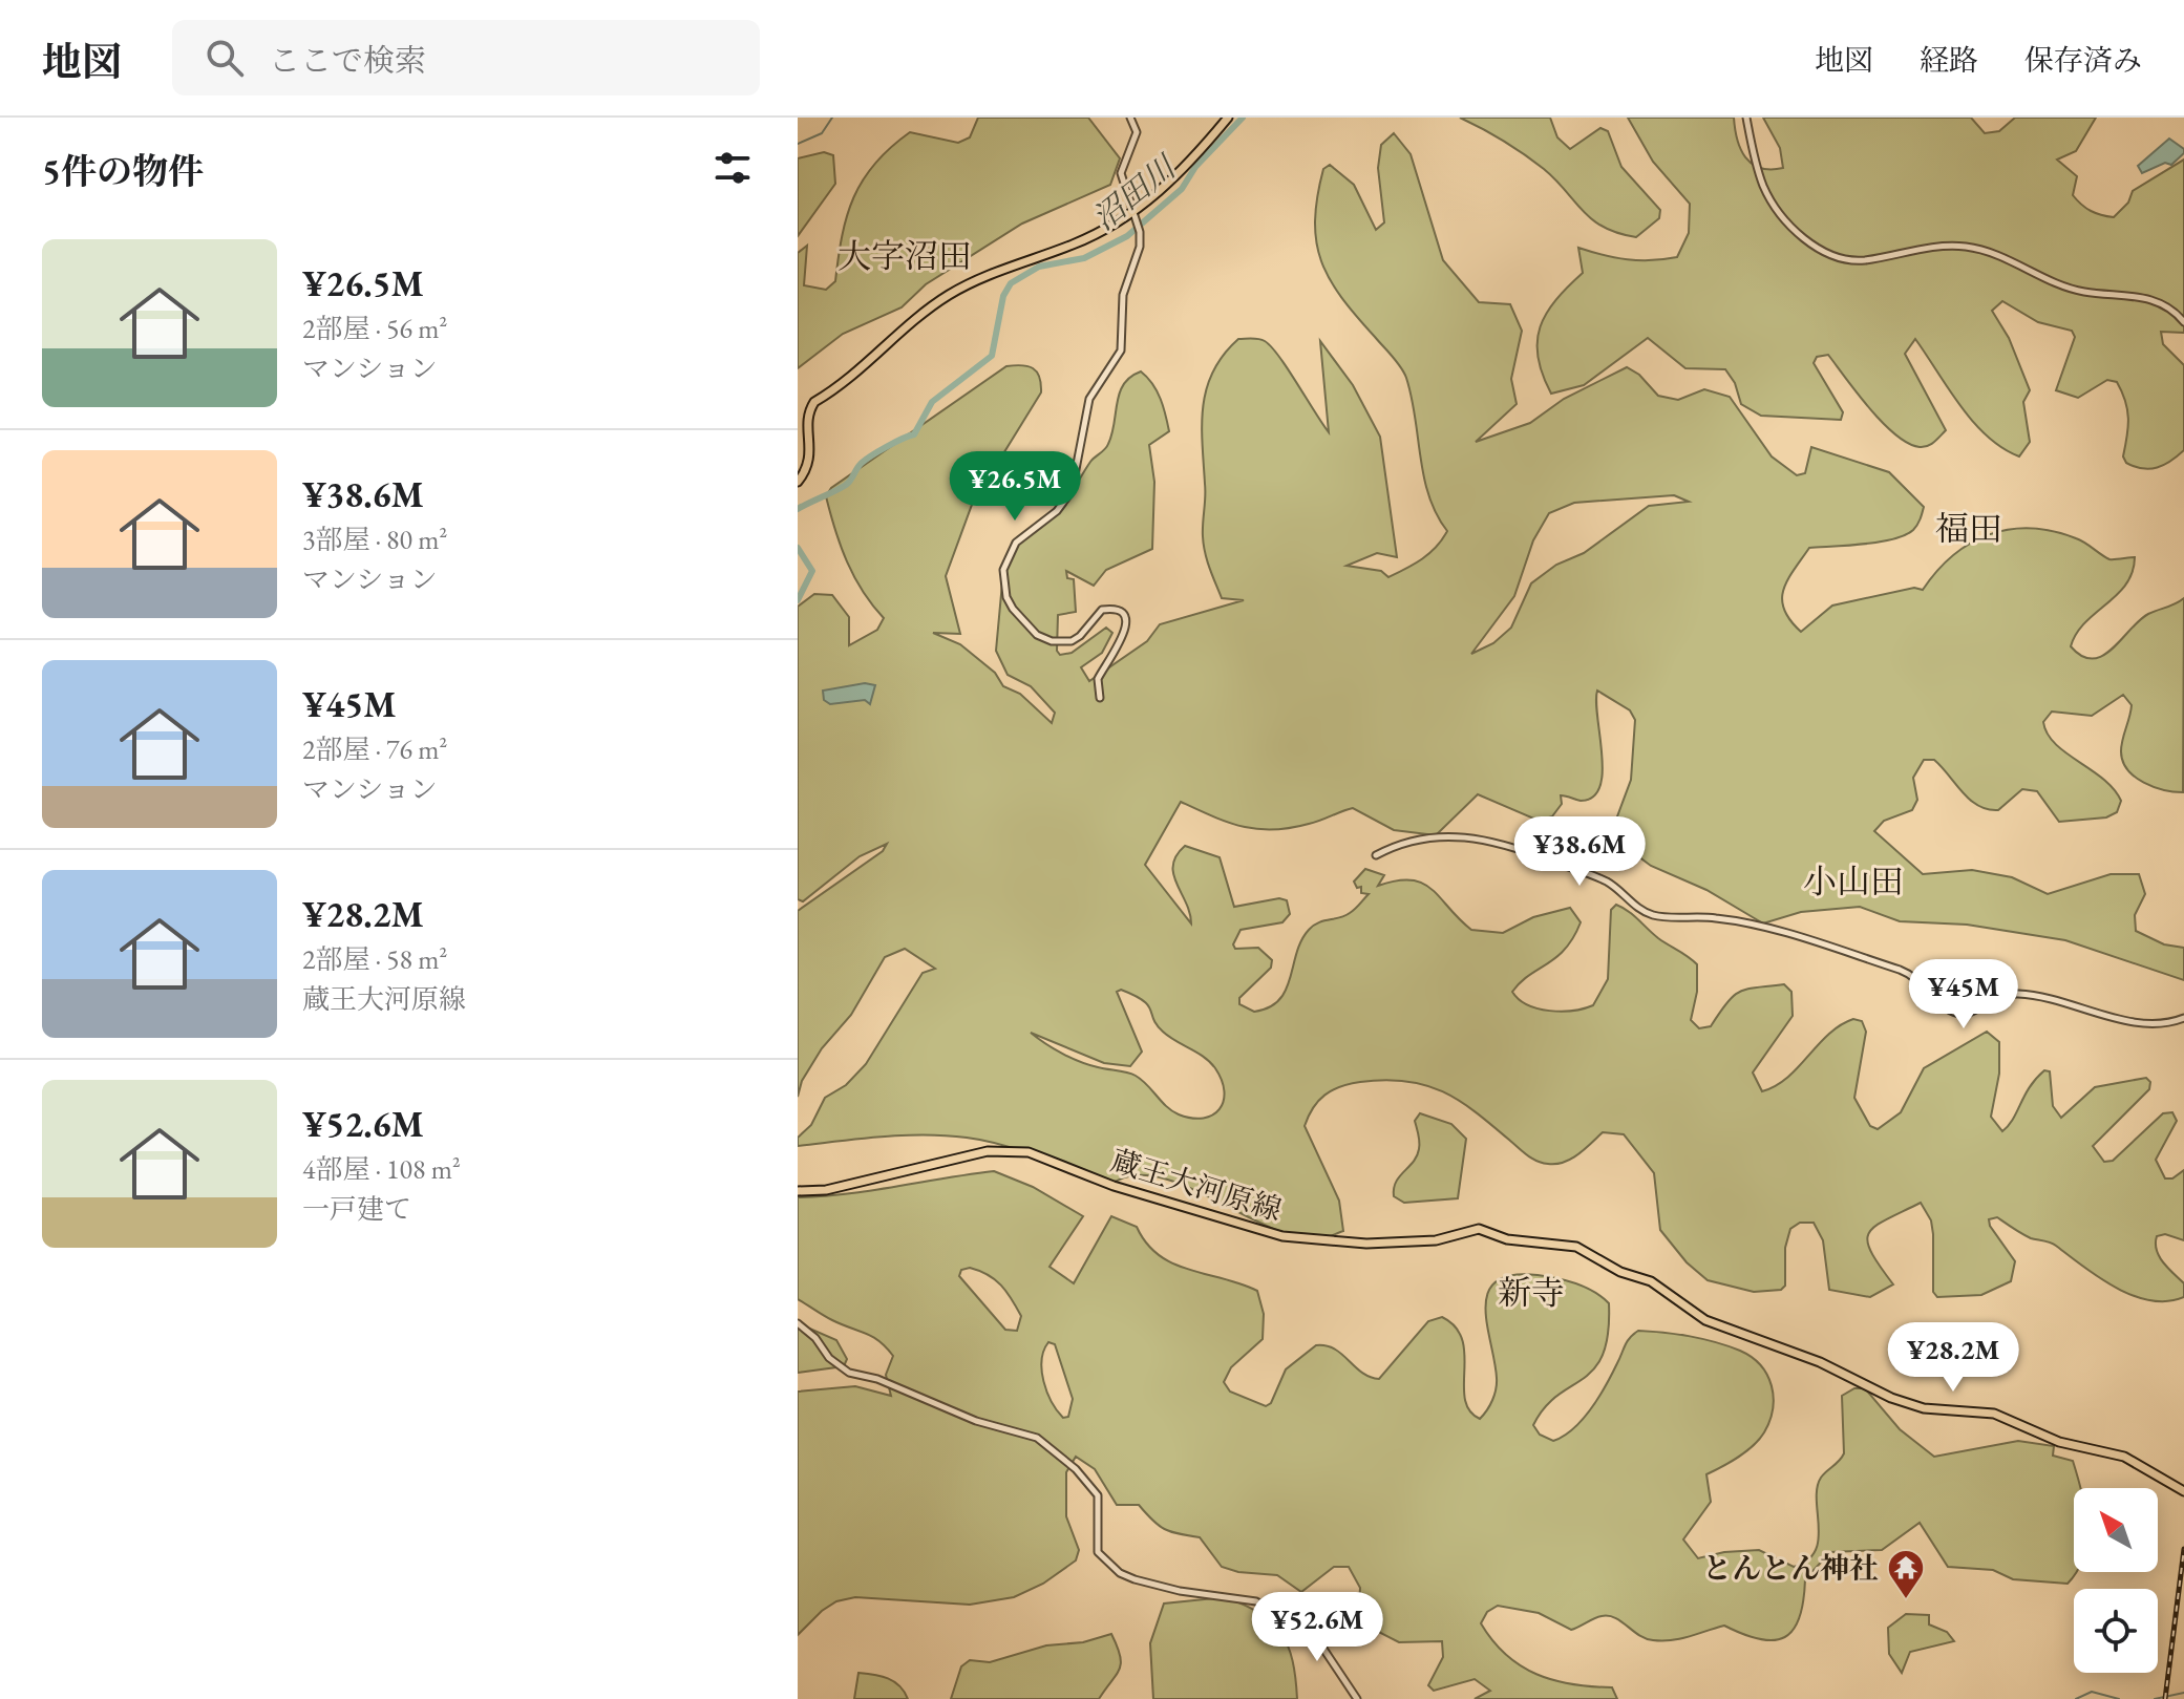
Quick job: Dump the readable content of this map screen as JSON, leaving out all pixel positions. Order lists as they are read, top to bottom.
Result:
{
  "streets": {
    "main road": ["蔵王大河原線"]
  },
  "districts": [
    "大字沼田",
    "福田",
    "小山田",
    "新寺"
  ],
  "water": ["沼田川"],
  "places": {
    "temple": ["とんとん神社"]
  },
  "north": "top left",
  "page": {
    "header": "地図",
    "search": "ここで検索",
    "nav": ["地図", "経路", "保存済み"],
    "heading": "5件の物件",
    "list": [
      {
        "name": "¥26.5M",
        "note": "2部屋 · 56 m² · マンション"
      },
      {
        "name": "¥38.6M",
        "note": "3部屋 · 80 m² · マンション"
      },
      {
        "name": "¥45M",
        "note": "2部屋 · 76 m² · マンション"
      },
      {
        "name": "¥28.2M",
        "note": "2部屋 · 58 m² · 蔵王大河原線"
      },
      {
        "name": "¥52.6M",
        "note": "4部屋 · 108 m² · 一戸建て"
      }
    ],
    "price": [
      "¥26.5M",
      "¥38.6M",
      "¥45M",
      "¥28.2M",
      "¥52.6M"
    ]
  }
}
